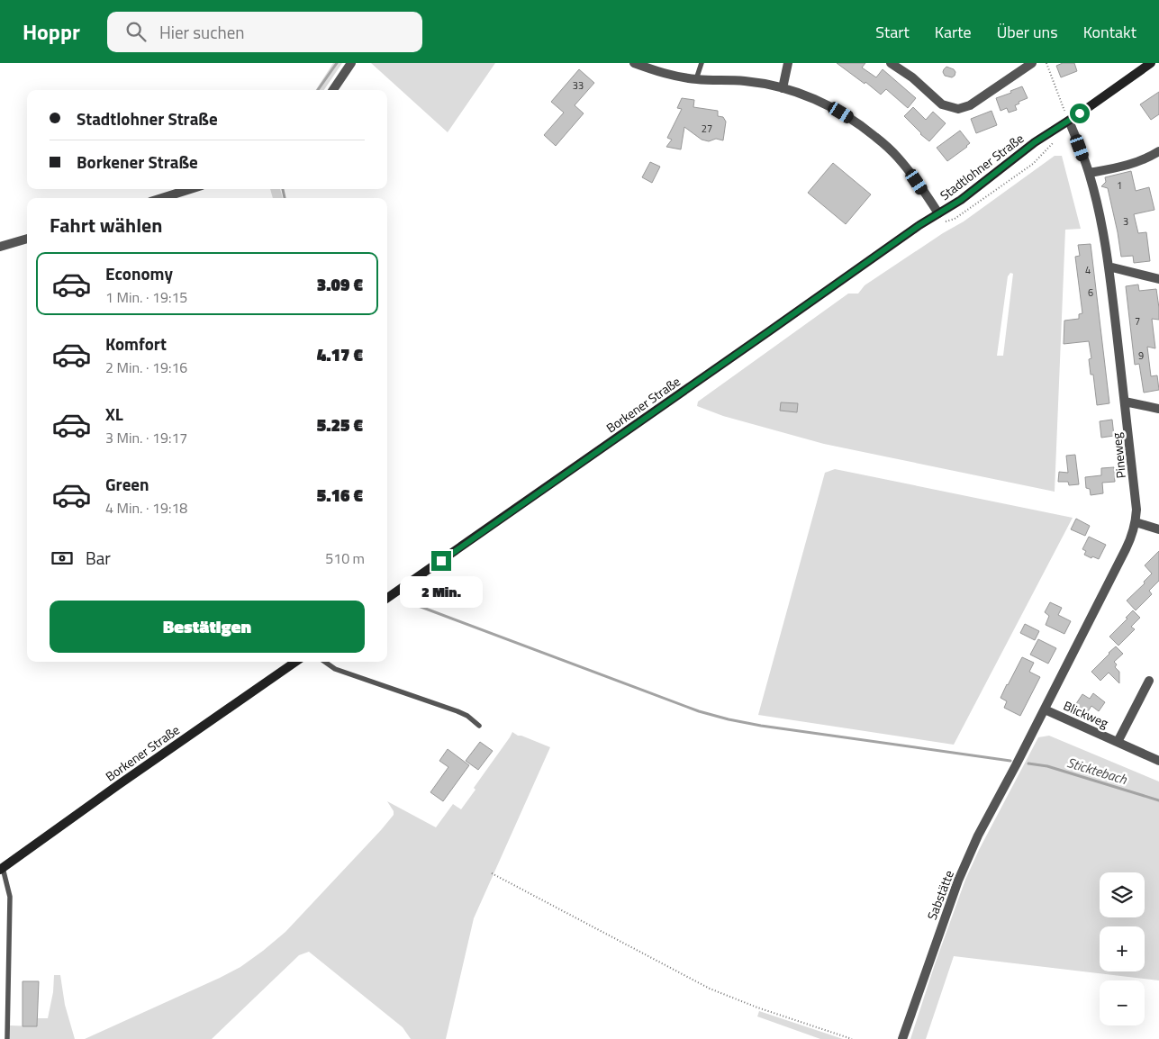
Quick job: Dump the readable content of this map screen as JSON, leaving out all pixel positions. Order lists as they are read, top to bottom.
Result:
{
  "streets": {
    "main road": ["Stadtlohner Straße", "Borkener Straße"],
    "street": ["Pineweg", "Blickweg", "Sabstätte"]
  },
  "crossings": [
    ["Stadtlohner Straße", "Borkener Straße"],
    ["Stadtlohner Straße", "Pineweg"],
    ["Pineweg", "Blickweg"],
    ["Pineweg", "Sabstätte"]
  ],
  "water": ["Sticktebach"],
  "house_numbers": [
    "33",
    "27",
    "1",
    "3",
    "4",
    "6",
    "7",
    "9"
  ],
  "page": {
    "header": "Hoppr",
    "search": "Hier suchen",
    "nav": [
      "Start",
      "Karte",
      "Über uns",
      "Kontakt"
    ],
    "banner": ["Stadtlohner Straße", "Borkener Straße"],
    "heading": "Fahrt wählen",
    "list": [
      {
        "name": "Economy",
        "note": "1 Min. · 19:15",
        "value": "3.09 €"
      },
      {
        "name": "Komfort",
        "note": "2 Min. · 19:16",
        "value": "4.17 €"
      },
      {
        "name": "XL",
        "note": "3 Min. · 19:17",
        "value": "5.25 €"
      },
      {
        "name": "Green",
        "note": "4 Min. · 19:18",
        "value": "5.16 €"
      }
    ],
    "pay": ["Bar", "510 m"],
    "bubble": "2 Min.",
    "buttons": "Bestätigen",
    "map_buttons": ["+", "−"]
  }
}
